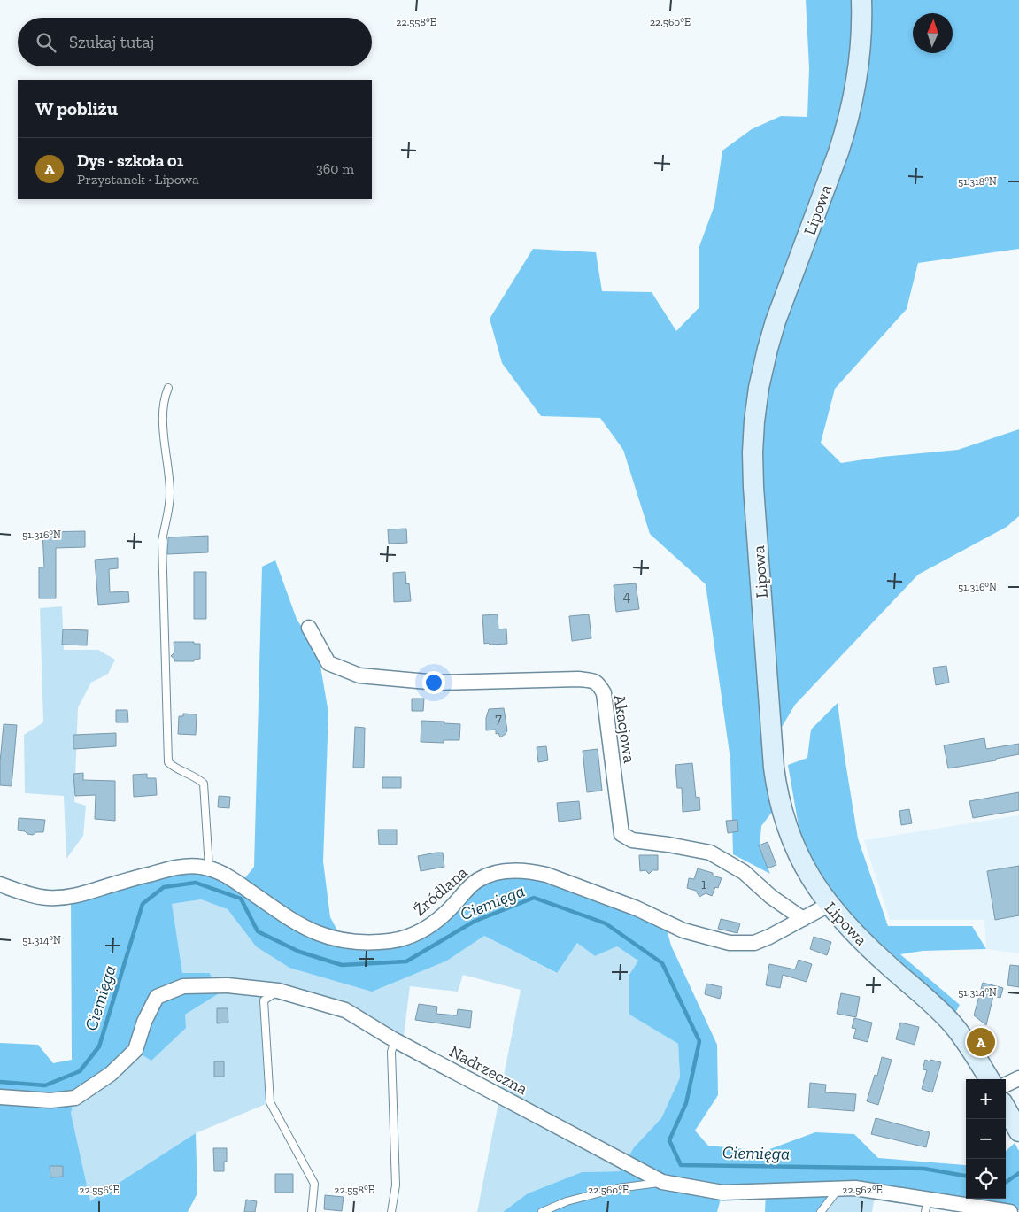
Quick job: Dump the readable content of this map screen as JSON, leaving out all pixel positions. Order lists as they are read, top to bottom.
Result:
{
  "streets": {
    "street": [
      "Lipowa",
      "Akacjowa",
      "Źródlana",
      "Nadrzeczna"
    ]
  },
  "crossings": [
    ["Lipowa", "Źródlana"],
    ["Akacjowa", "Źródlana"]
  ],
  "water": ["Ciemięga"],
  "house_numbers": ["4", "7", "1"],
  "north": "top",
  "page": {
    "search": "Szukaj tutaj",
    "heading": "W pobliżu",
    "list": [
      {
        "mark": "A",
        "name": "Dys - szkoła 01",
        "note": "Przystanek · Lipowa",
        "value": "360 m"
      }
    ],
    "pins": "A",
    "map_buttons": ["+", "−"]
  },
  "coordinates": [
    "22.558°E",
    "22.560°E",
    "51.318°N",
    "51.316°N",
    "51.314°N",
    "22.556°E",
    "22.562°E"
  ]
}
